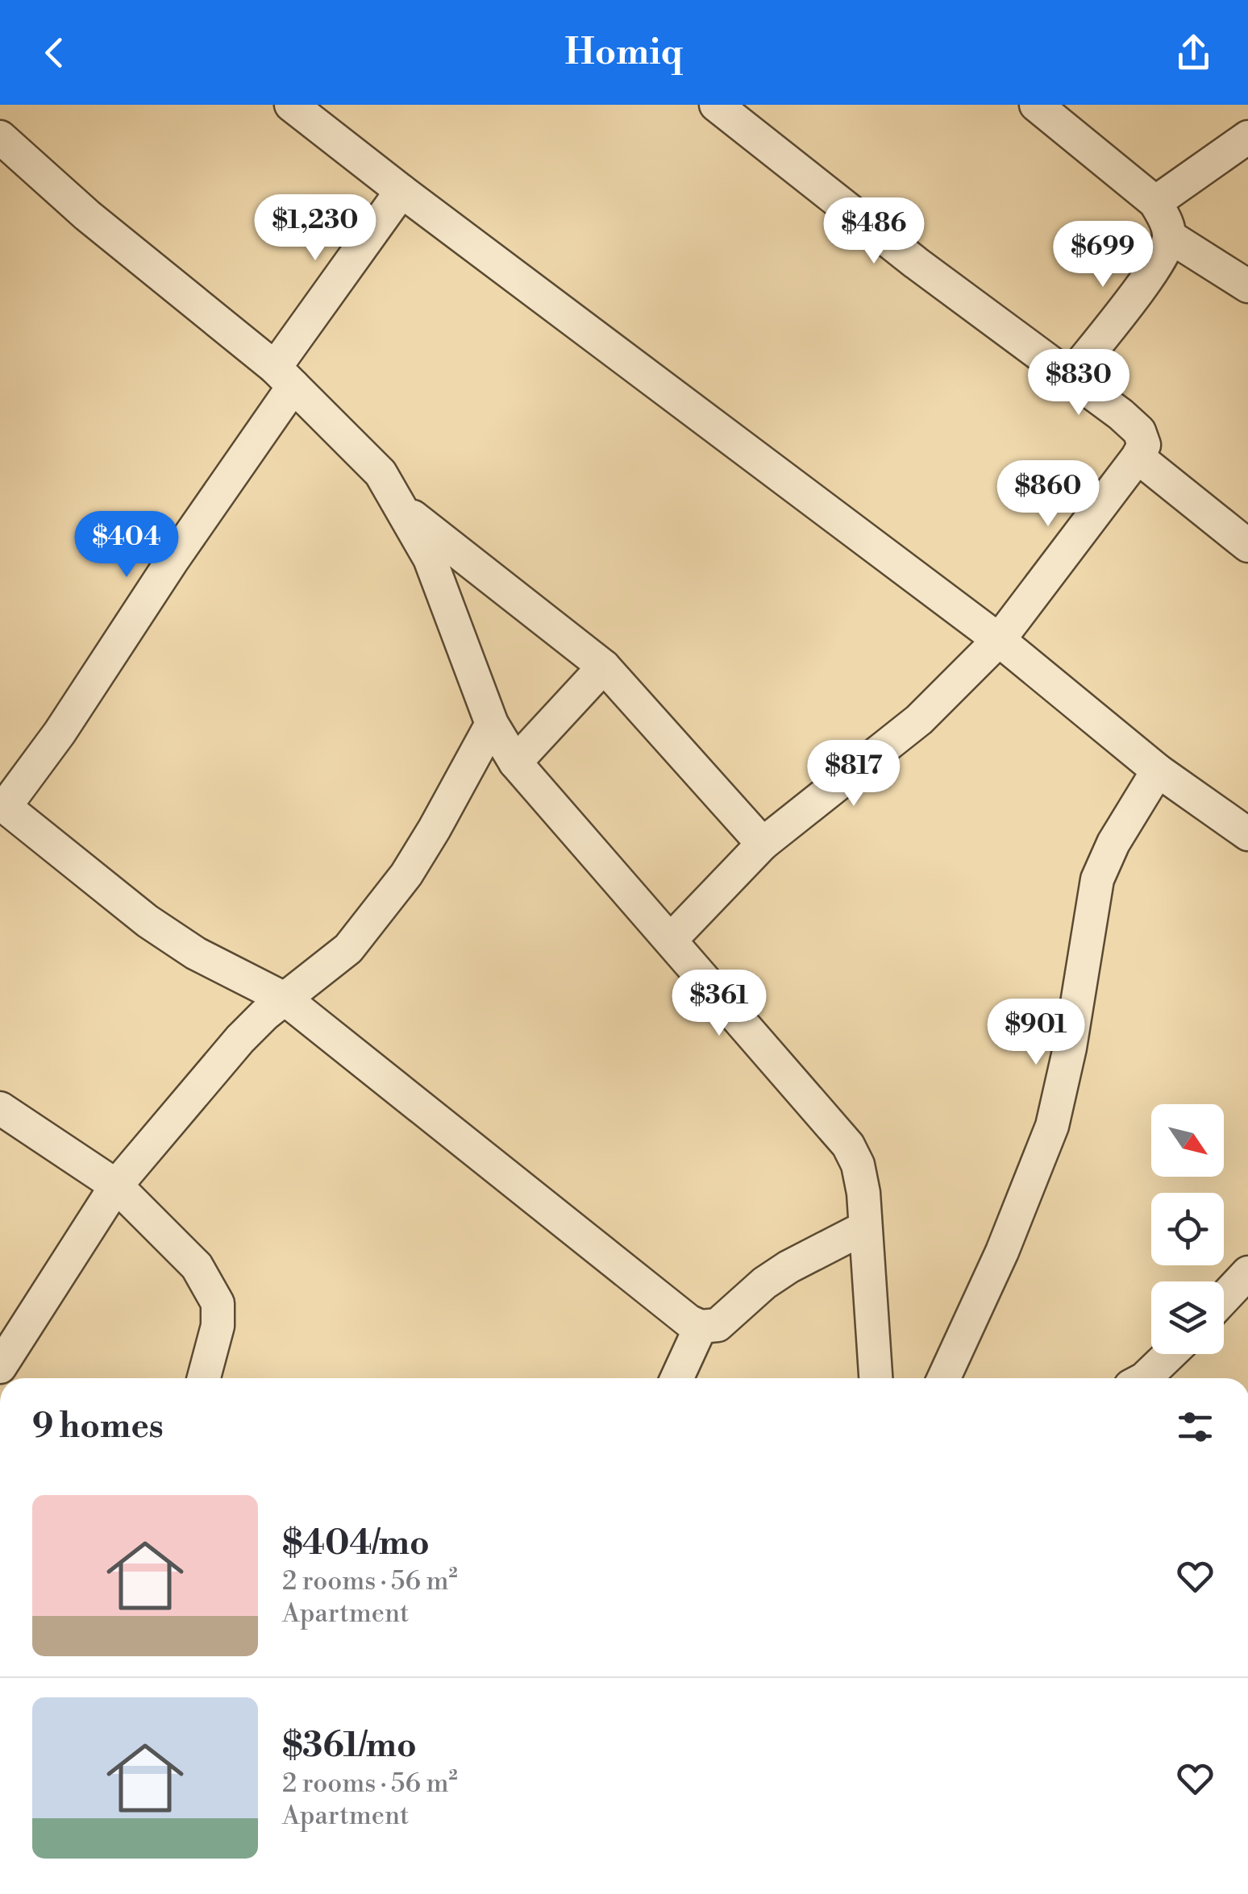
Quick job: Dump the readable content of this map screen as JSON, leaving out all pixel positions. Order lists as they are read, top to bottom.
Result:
{
  "north": "bottom right",
  "page": {
    "header": "Homiq",
    "price": [
      "$1,230",
      "$486",
      "$699",
      "$830",
      "$860",
      "$404",
      "$817",
      "$361",
      "$901"
    ],
    "heading": "9 homes",
    "list": [
      {
        "name": "$404/mo",
        "note": "2 rooms · 56 m² · Apartment"
      },
      {
        "name": "$361/mo",
        "note": "2 rooms · 56 m² · Apartment"
      }
    ]
  }
}
